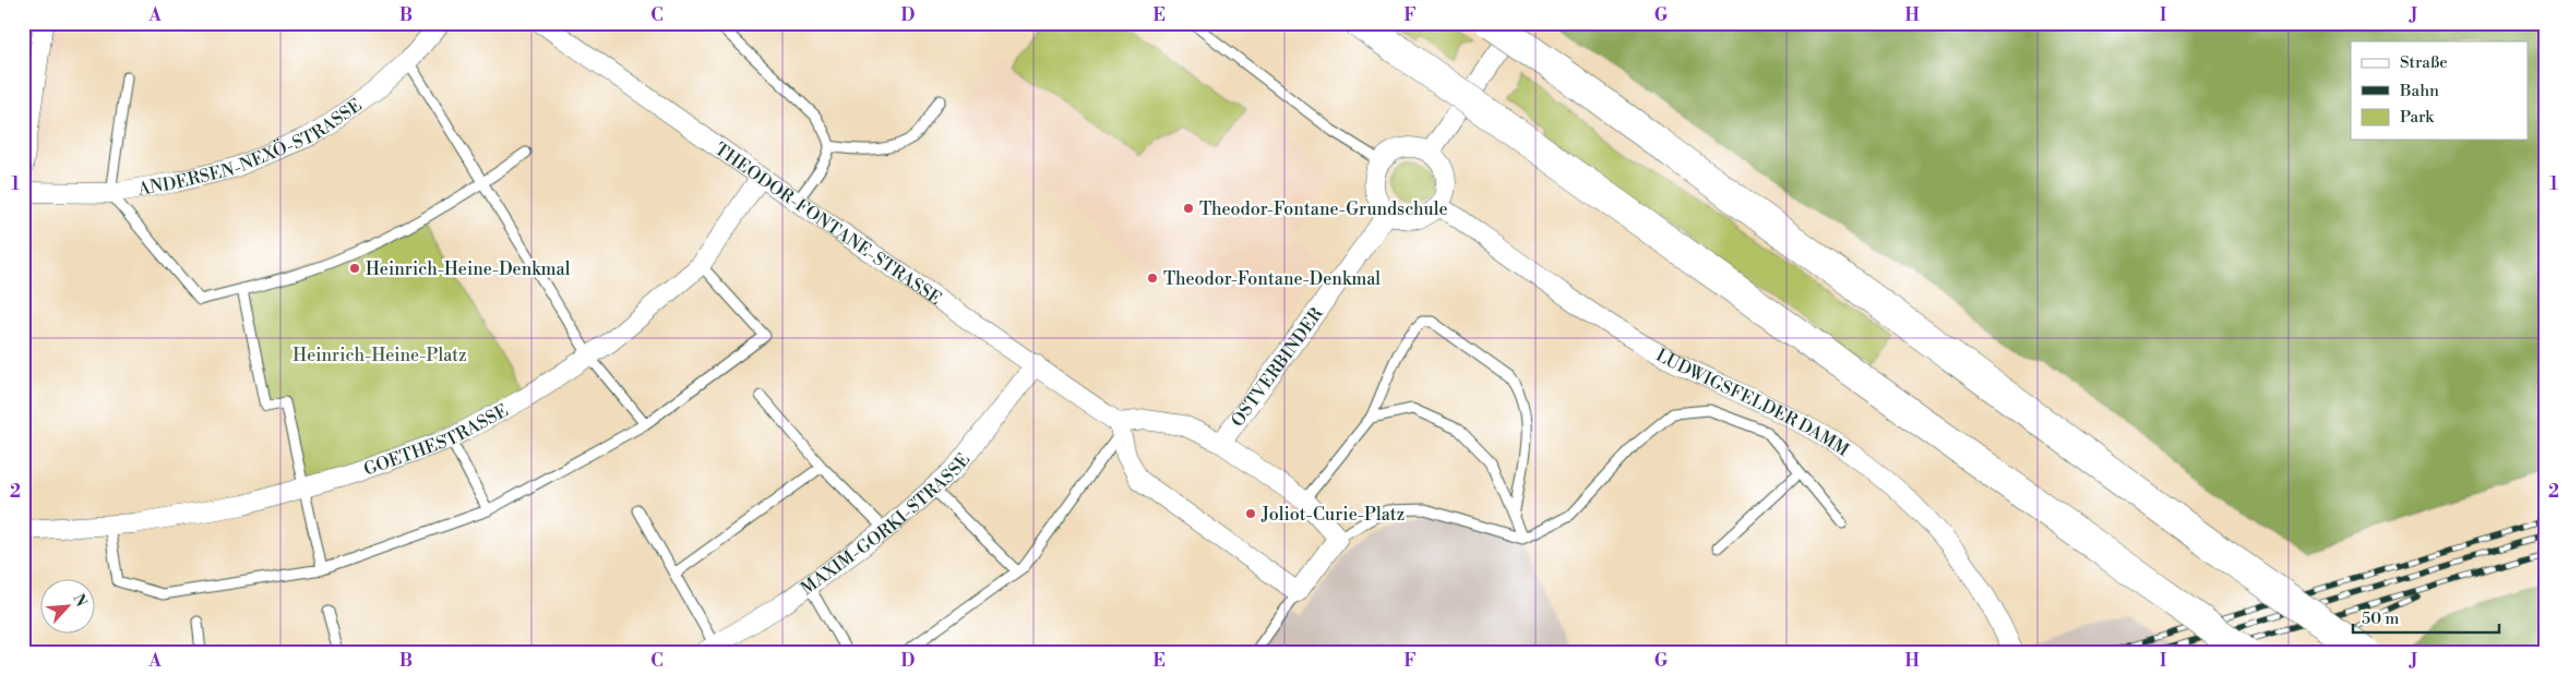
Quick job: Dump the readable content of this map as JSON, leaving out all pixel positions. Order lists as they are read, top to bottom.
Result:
{
  "streets": {
    "street": [
      "ANDERSEN-NEXÖ-STRASSE",
      "THEODOR-FONTANE-STRASSE",
      "OSTVERBINDER",
      "LUDWIGSFELDER DAMM",
      "GOETHESTRASSE",
      "MAXIM-GORKI-STRASSE"
    ]
  },
  "crossings": [
    ["THEODOR-FONTANE-STRASSE", "GOETHESTRASSE"],
    ["THEODOR-FONTANE-STRASSE", "MAXIM-GORKI-STRASSE"],
    ["OSTVERBINDER", "LUDWIGSFELDER DAMM"]
  ],
  "parks": ["Heinrich-Heine-Platz"],
  "places": [
    "Theodor-Fontane-Grundschule",
    "Heinrich-Heine-Denkmal",
    "Theodor-Fontane-Denkmal",
    "Joliot-Curie-Platz"
  ],
  "legend": ["Straße", "Bahn", "Park"],
  "scale_bar": "50 m",
  "north": "top right",
  "grid": {
    "columns": [
      "A",
      "B",
      "C",
      "D",
      "E",
      "F",
      "G",
      "H",
      "I",
      "J"
    ],
    "rows": ["1", "2"]
  }
}
